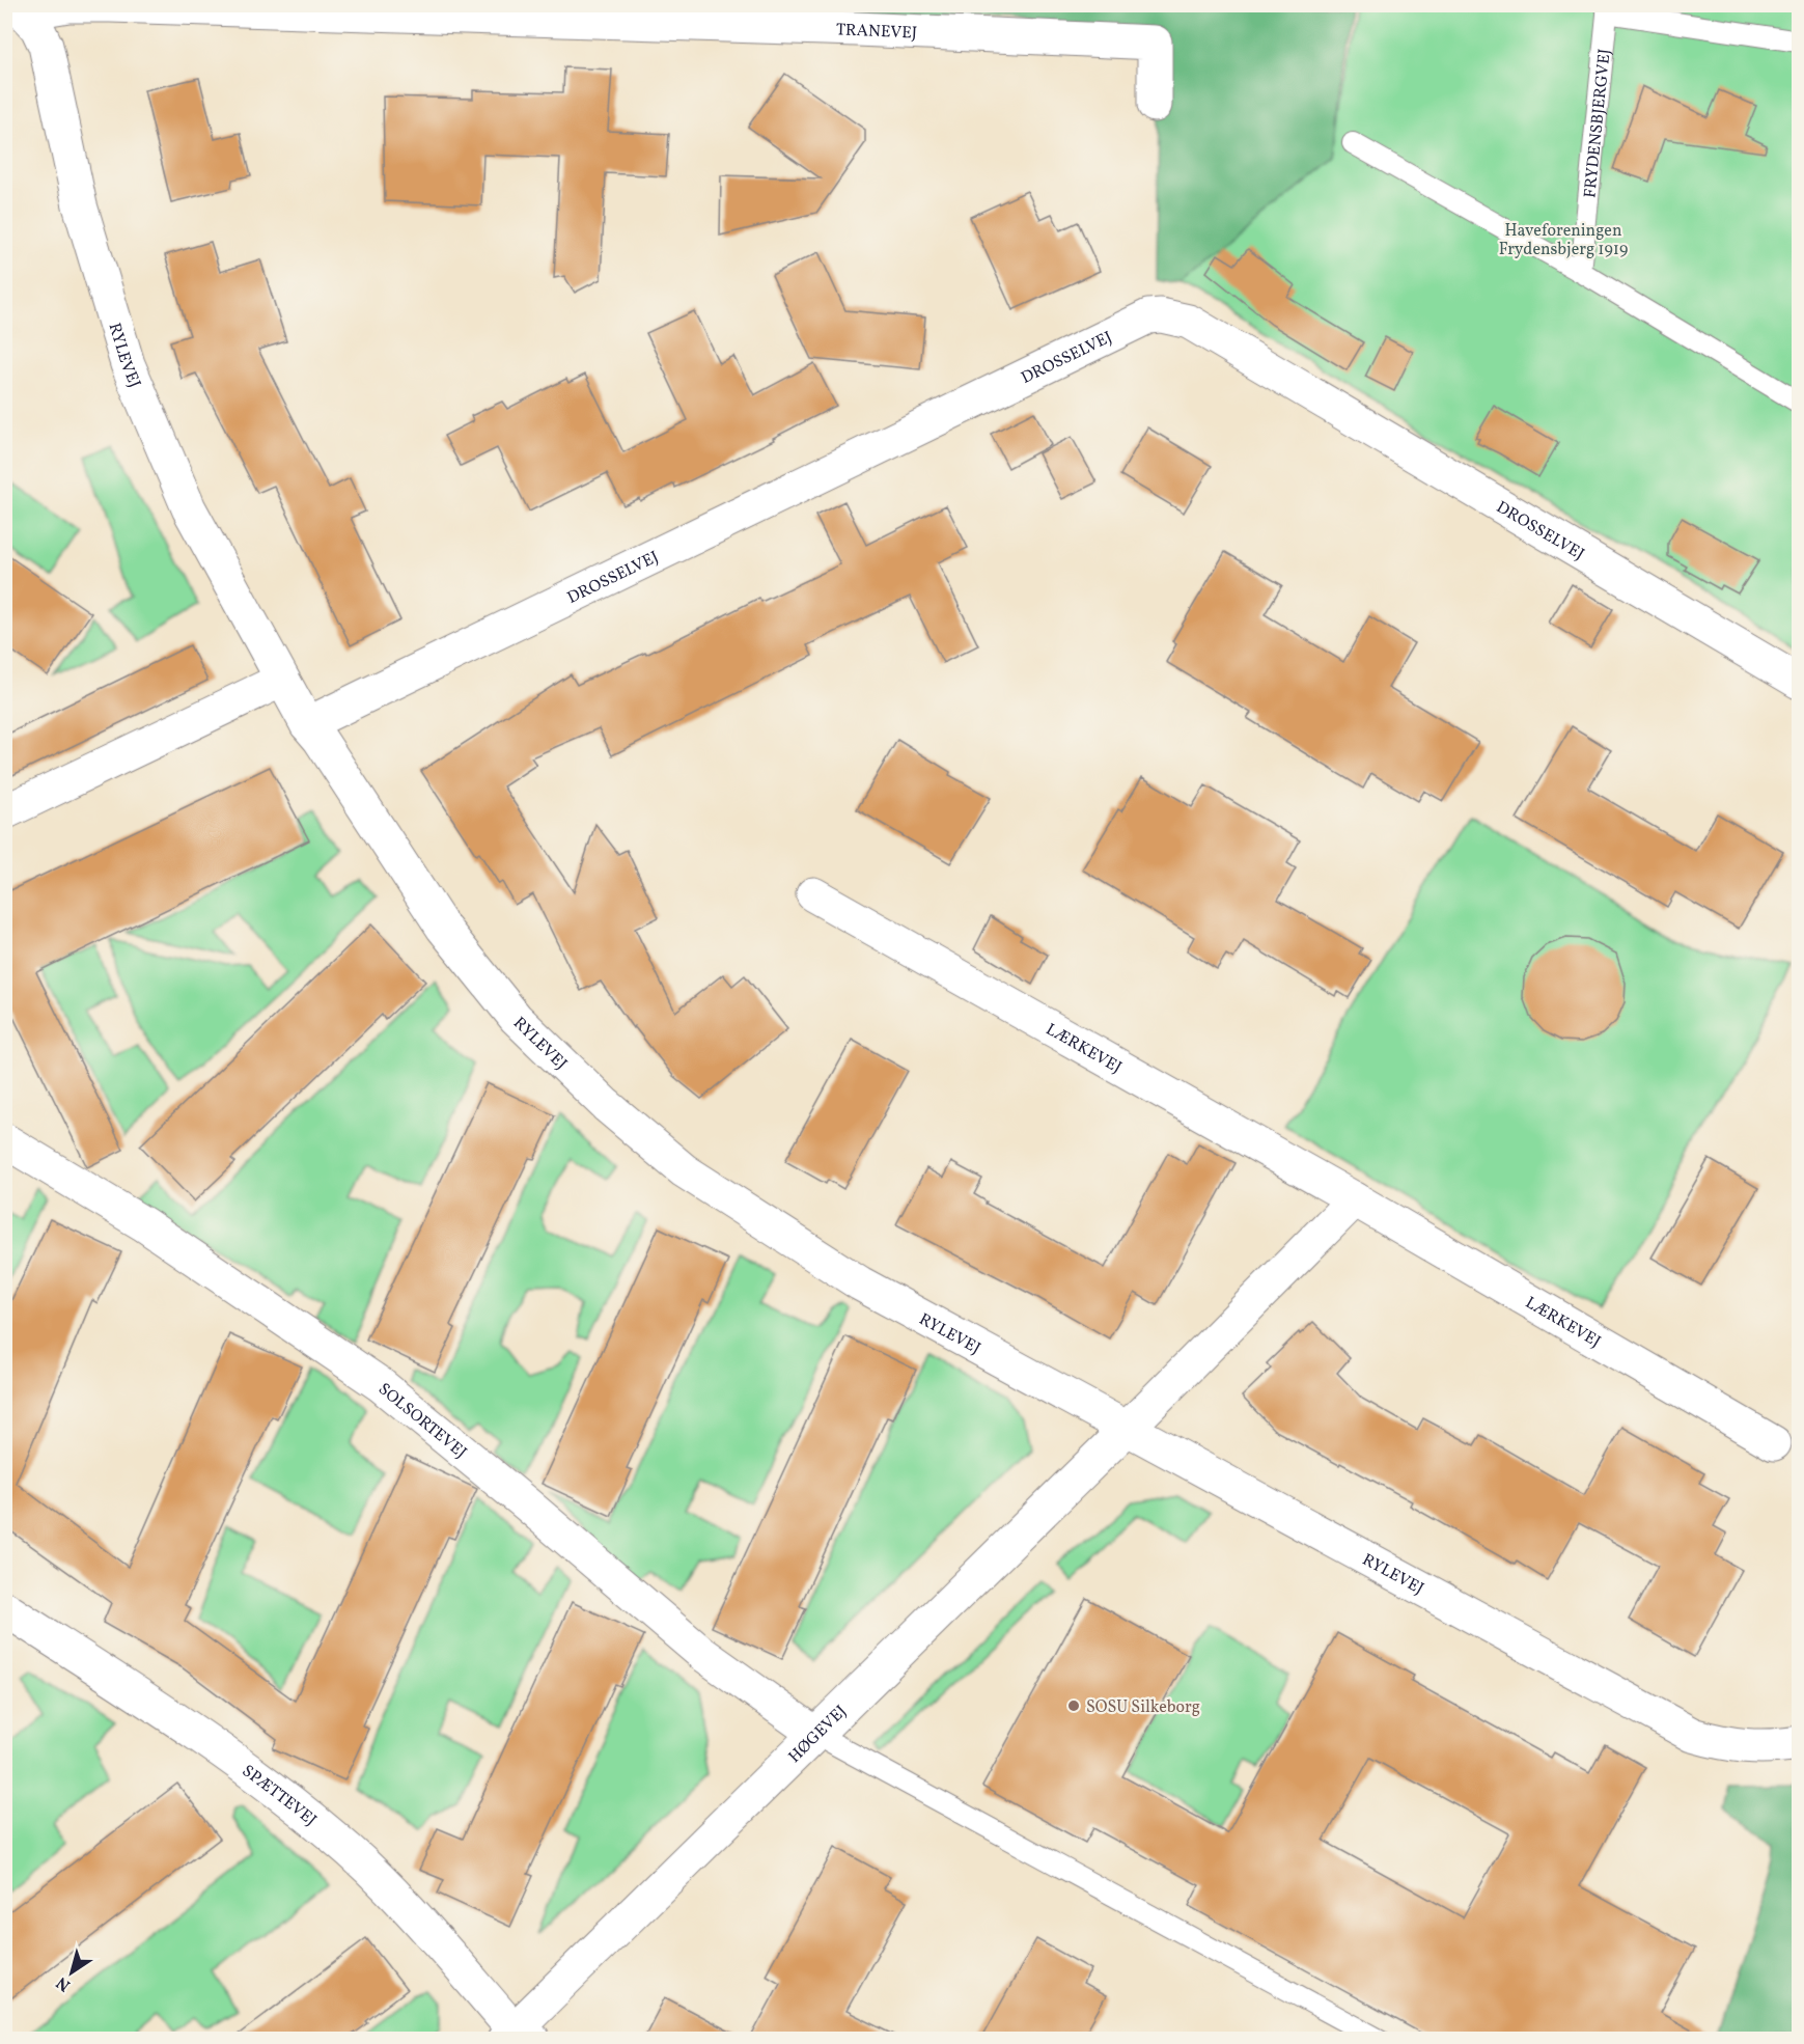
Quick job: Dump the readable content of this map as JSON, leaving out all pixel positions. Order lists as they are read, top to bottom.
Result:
{
  "streets": {
    "street": [
      "TRANEVEJ",
      "RYLEVEJ",
      "DROSSELVEJ",
      "LÆRKEVEJ",
      "SOLSORTEVEJ",
      "HØGEVEJ",
      "SPÆTTEVEJ"
    ],
    "lane": ["FRYDENSBJERGVEJ"]
  },
  "crossings": [
    ["TRANEVEJ", "RYLEVEJ"],
    ["RYLEVEJ", "DROSSELVEJ"],
    ["RYLEVEJ", "HØGEVEJ"],
    ["SOLSORTEVEJ", "HØGEVEJ"],
    ["HØGEVEJ", "SPÆTTEVEJ"]
  ],
  "parks": ["Haveforeningen Frydensbjerg 1919"],
  "places": ["SOSU Silkeborg"],
  "north": "bottom left"
}
